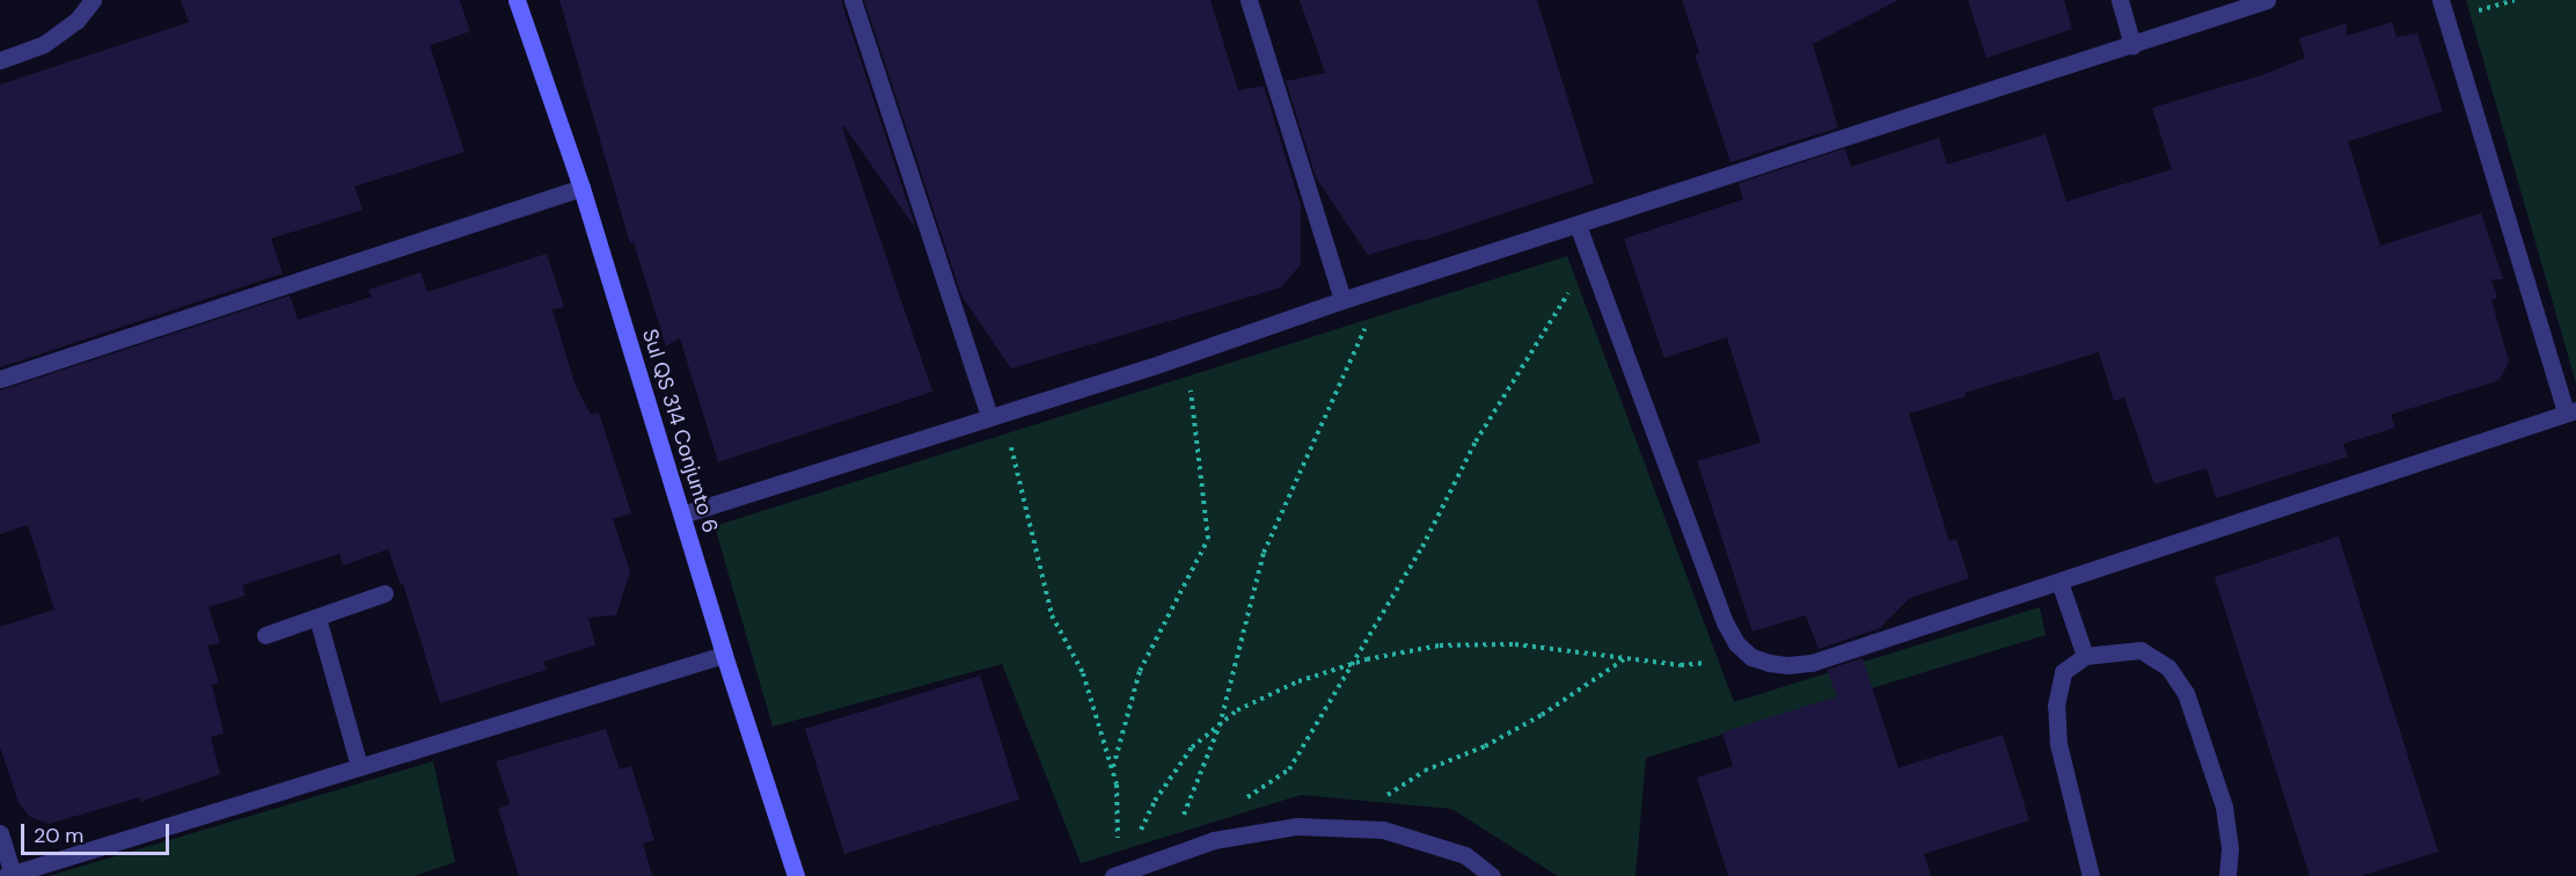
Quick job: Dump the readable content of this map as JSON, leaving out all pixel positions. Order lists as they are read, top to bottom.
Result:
{
  "streets": {
    "street": ["Sul QS 314 Conjunto 6"]
  },
  "scale_bar": "20 m"
}
